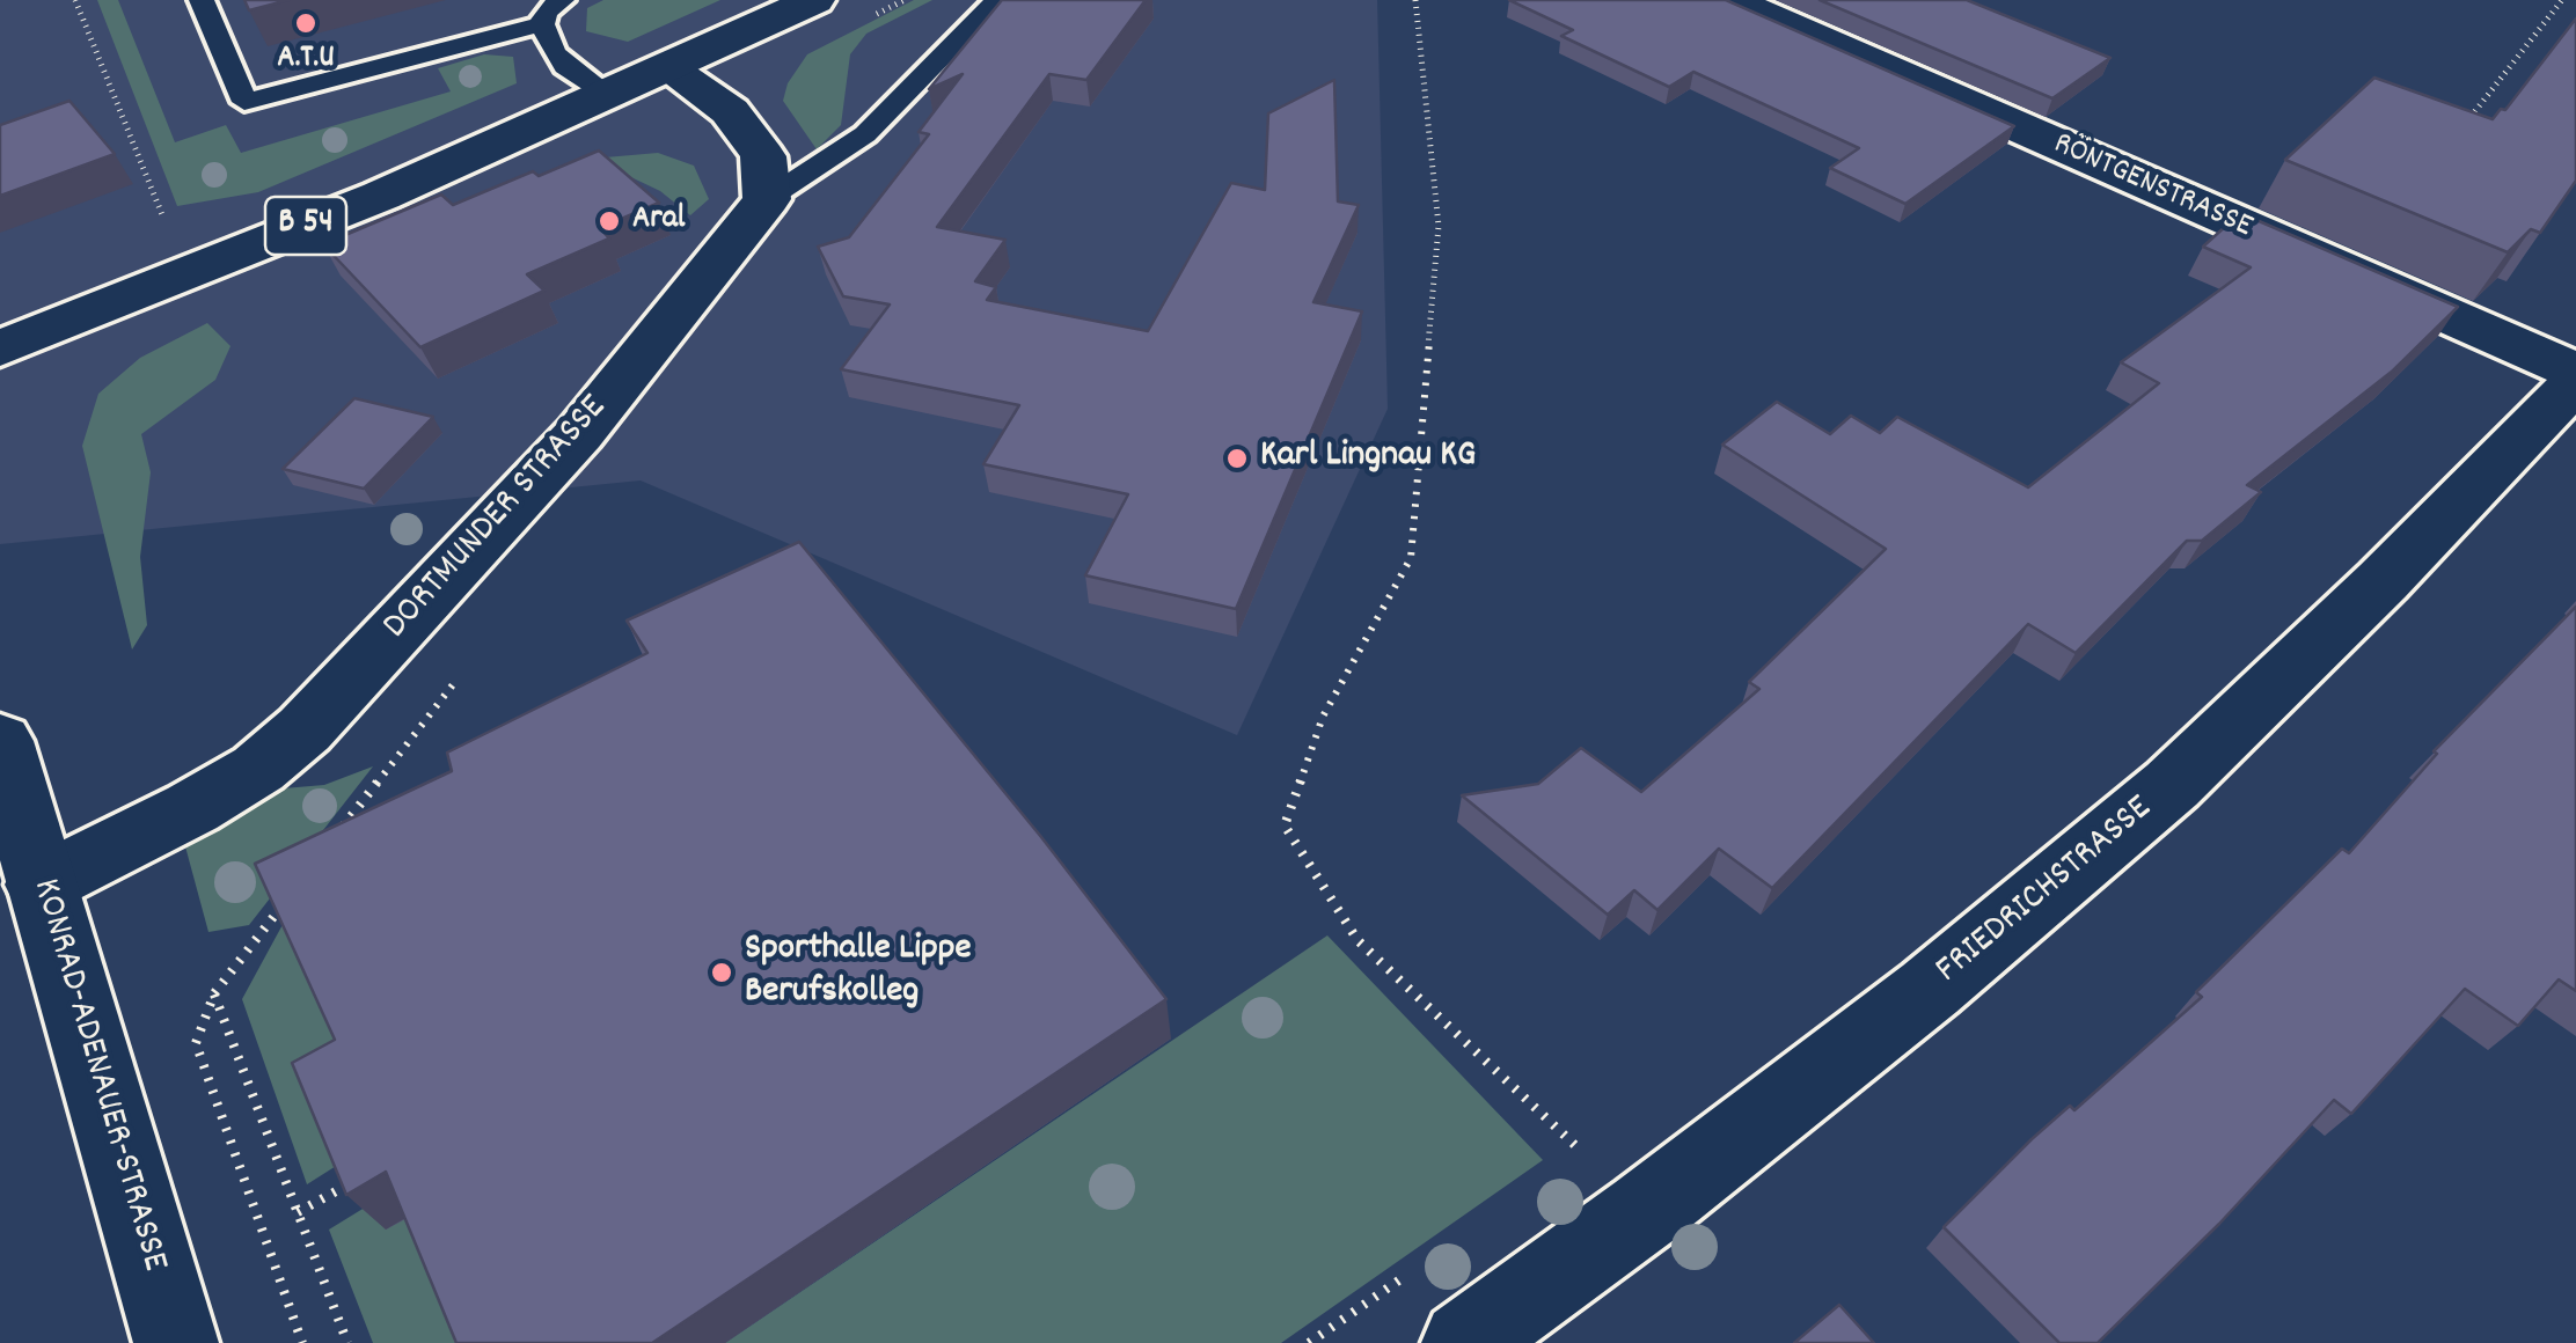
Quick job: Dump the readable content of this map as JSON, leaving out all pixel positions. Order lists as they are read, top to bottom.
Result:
{
  "streets": {
    "street": [
      "RÖNTGENSTRASSE",
      "B 54",
      "DORTMUNDER STRASSE",
      "FRIEDRICHSTRASSE",
      "KONRAD-ADENAUER-STRASSE"
    ]
  },
  "crossings": [
    ["RÖNTGENSTRASSE", "FRIEDRICHSTRASSE"],
    ["DORTMUNDER STRASSE", "KONRAD-ADENAUER-STRASSE"]
  ],
  "places": [
    "A.T.U",
    "Aral",
    "Karl Lingnau KG",
    "Sporthalle Lippe Berufskolleg"
  ]
}
